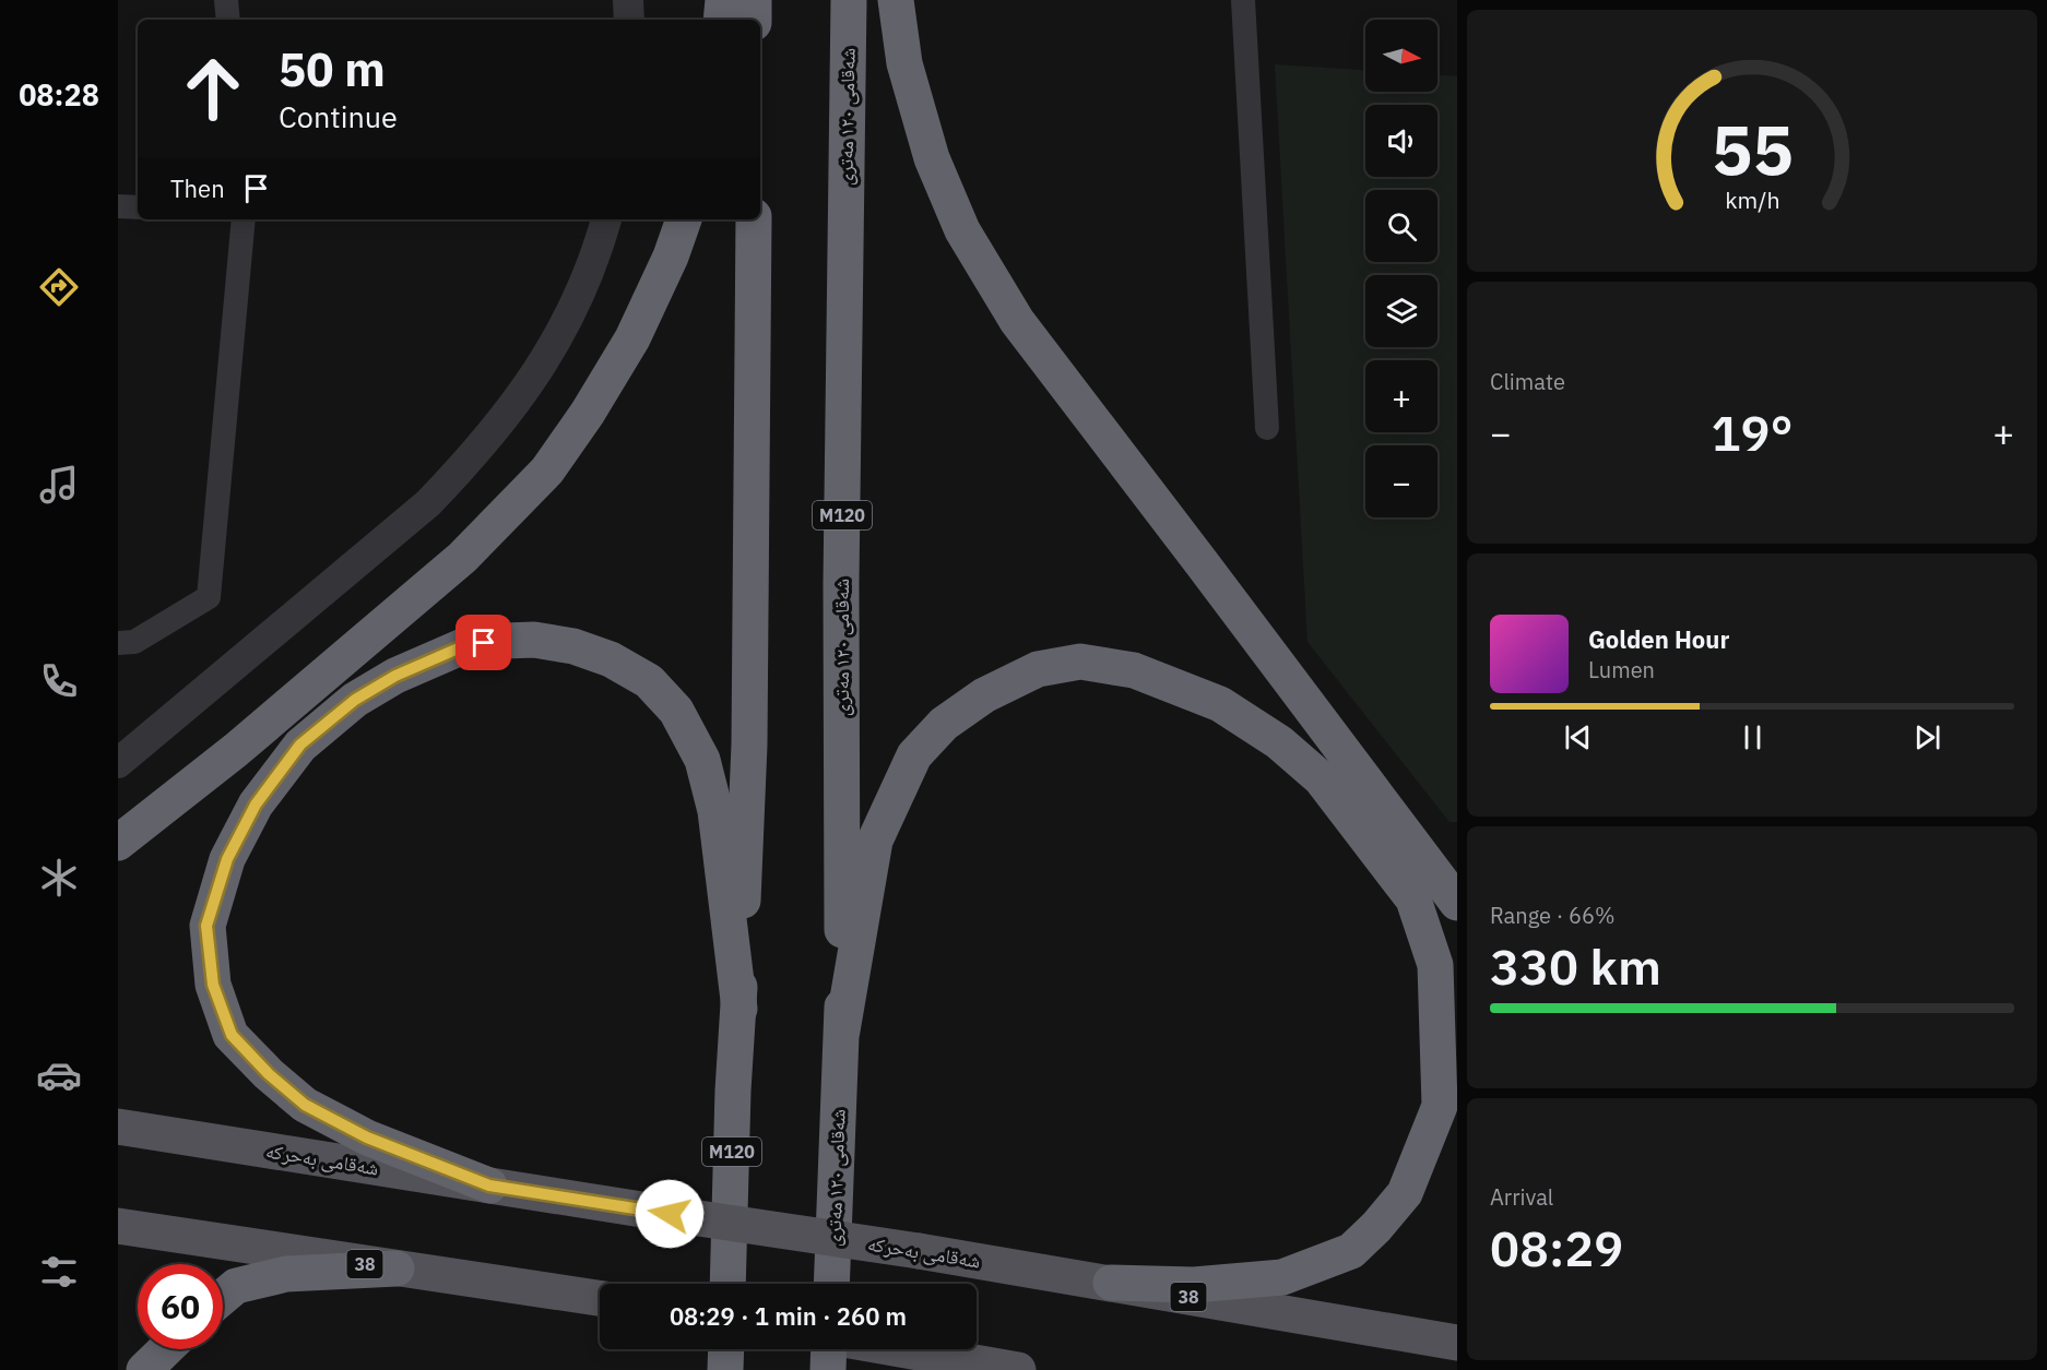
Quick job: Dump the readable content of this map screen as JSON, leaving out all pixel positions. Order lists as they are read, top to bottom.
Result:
{
  "streets": {
    "highway": ["شەقامی ١٢٠ مەتری", "M120"],
    "main road": ["شەقامی بەحرکە", "38"]
  },
  "north": "right",
  "page": {
    "tabs": "08:28",
    "map_buttons": ["+", "−"],
    "turn": ["50 m", "Continue"],
    "then": "Then",
    "tile": [
      "Climate",
      ["Range · 66%", "330 km"],
      ["Arrival", "08:29"]
    ],
    "heat": ["−", "19°", "+"],
    "song": ["Golden Hour", "Lumen"],
    "limit": "60",
    "trip": "08:29 · 1 min · 260 m",
    "gauge": ["55", "km/h"]
  }
}
